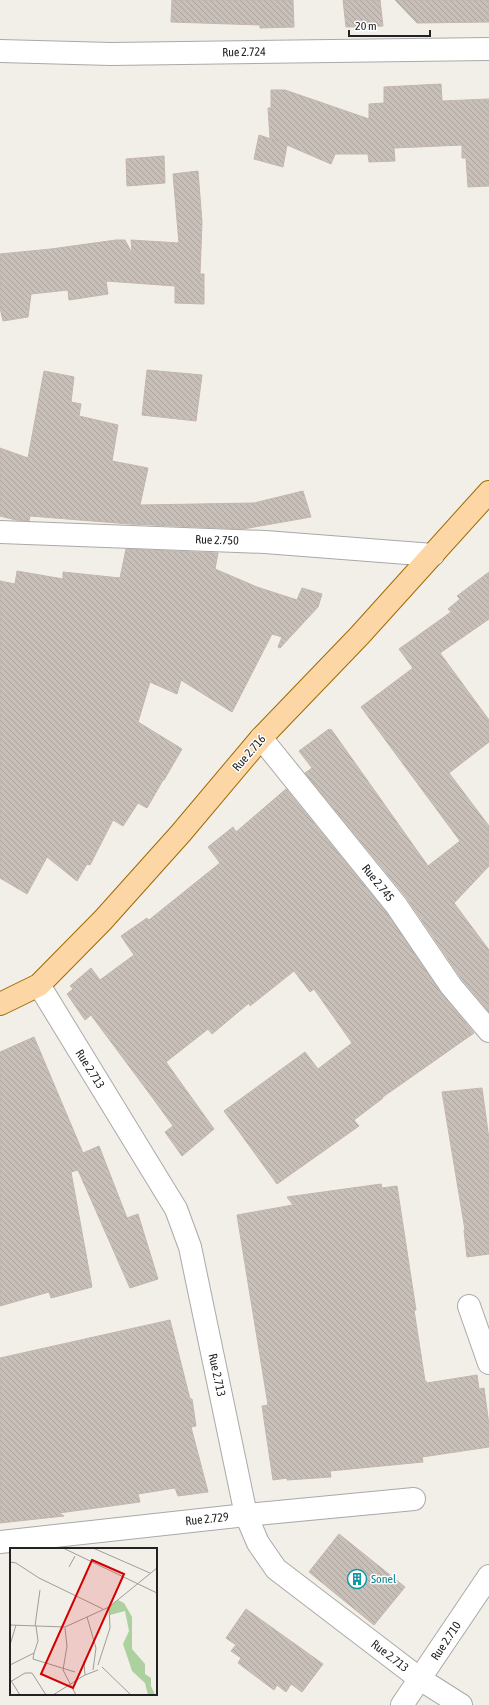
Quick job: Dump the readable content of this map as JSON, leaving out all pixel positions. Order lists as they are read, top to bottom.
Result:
{
  "streets": {
    "main road": ["Rue 2.716"],
    "street": [
      "Rue 2.724",
      "Rue 2.750",
      "Rue 2.745",
      "Rue 2.713",
      "Rue 2.729",
      "Rue 2.710"
    ]
  },
  "crossings": [
    ["Rue 2.750", "Rue 2.716"],
    ["Rue 2.716", "Rue 2.745"],
    ["Rue 2.716", "Rue 2.713"],
    ["Rue 2.713", "Rue 2.729"],
    ["Rue 2.713", "Rue 2.710"]
  ],
  "places": {
    "building": ["Sonel"]
  },
  "scale_bar": "20 m"
}
